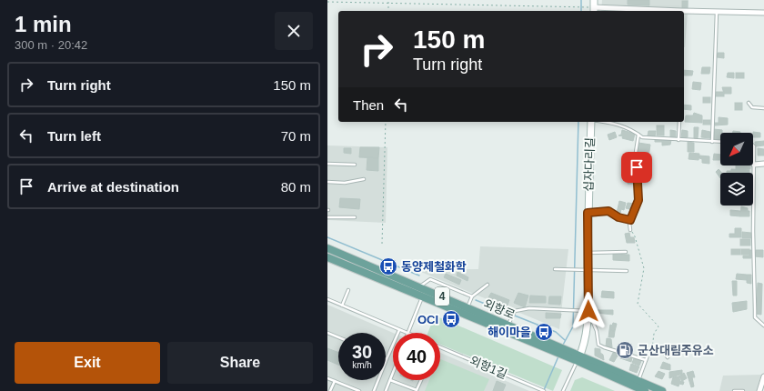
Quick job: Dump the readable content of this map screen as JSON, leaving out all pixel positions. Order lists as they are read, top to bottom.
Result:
{
  "streets": {
    "main road": ["4", "외항로"],
    "street": ["십자다리길"],
    "lane": ["외항1길"]
  },
  "crossings": [
    ["십자다리길", "외항로"]
  ],
  "places": {
    "bus stop": ["동양제철화학", "OCI", "해이마을"],
    "fuel station": ["군산대림주유소"]
  },
  "north": "bottom left",
  "page": {
    "heading": ["1 min", "300 m · 20:42"],
    "turn": ["150 m", "Turn right"],
    "list": [
      {
        "name": "Turn right",
        "value": "150 m"
      },
      {
        "name": "Turn left",
        "value": "70 m"
      },
      {
        "name": "Arrive at destination",
        "value": "80 m"
      }
    ],
    "then": "Then",
    "speed": "30 km/h",
    "limit": "40",
    "buttons": ["Exit", "Share"]
  }
}
